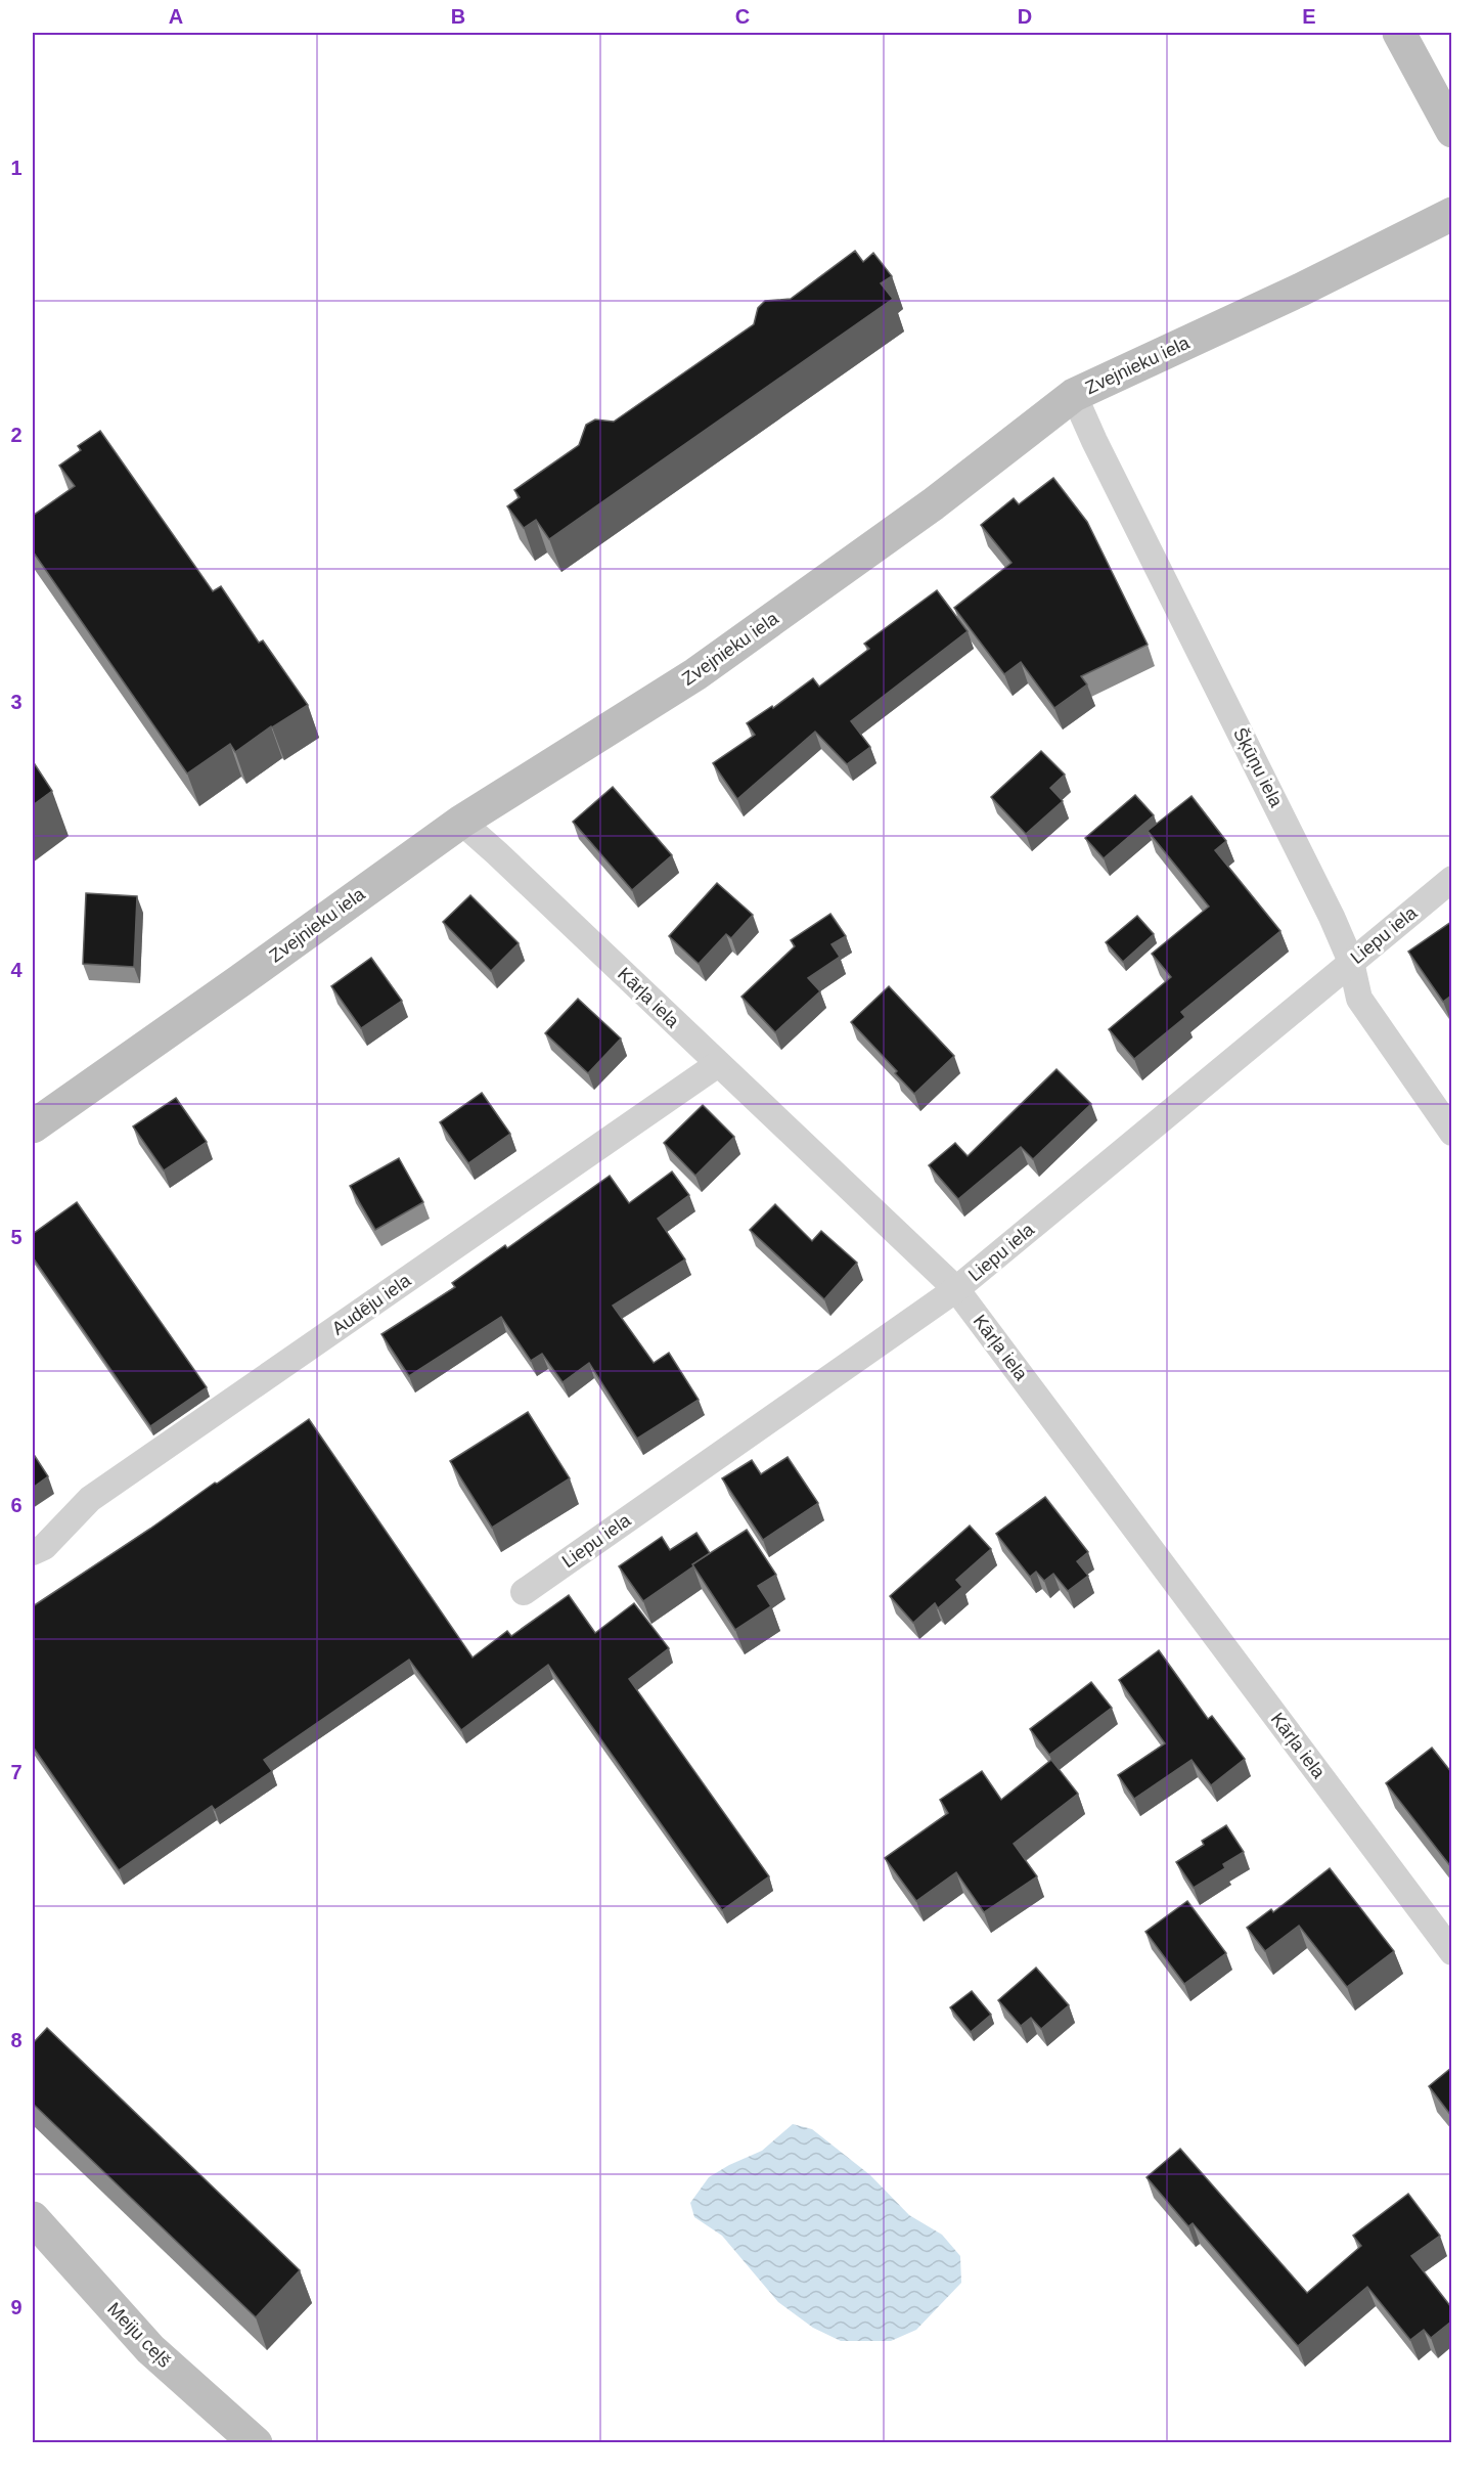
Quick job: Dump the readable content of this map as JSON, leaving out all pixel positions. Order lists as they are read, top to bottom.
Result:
{
  "streets": {
    "street": [
      "Zvejnieku iela",
      "Šķūņu iela",
      "Liepu iela",
      "Kārļa iela",
      "Audēju iela",
      "Meiju ceļš"
    ]
  },
  "crossings": [
    ["Zvejnieku iela", "Šķūņu iela"],
    ["Zvejnieku iela", "Kārļa iela"],
    ["Šķūņu iela", "Liepu iela"],
    ["Liepu iela", "Kārļa iela"],
    ["Kārļa iela", "Audēju iela"]
  ],
  "grid": {
    "columns": [
      "A",
      "B",
      "C",
      "D",
      "E"
    ],
    "rows": [
      "1",
      "2",
      "3",
      "4",
      "5",
      "6",
      "7",
      "8",
      "9"
    ]
  }
}
